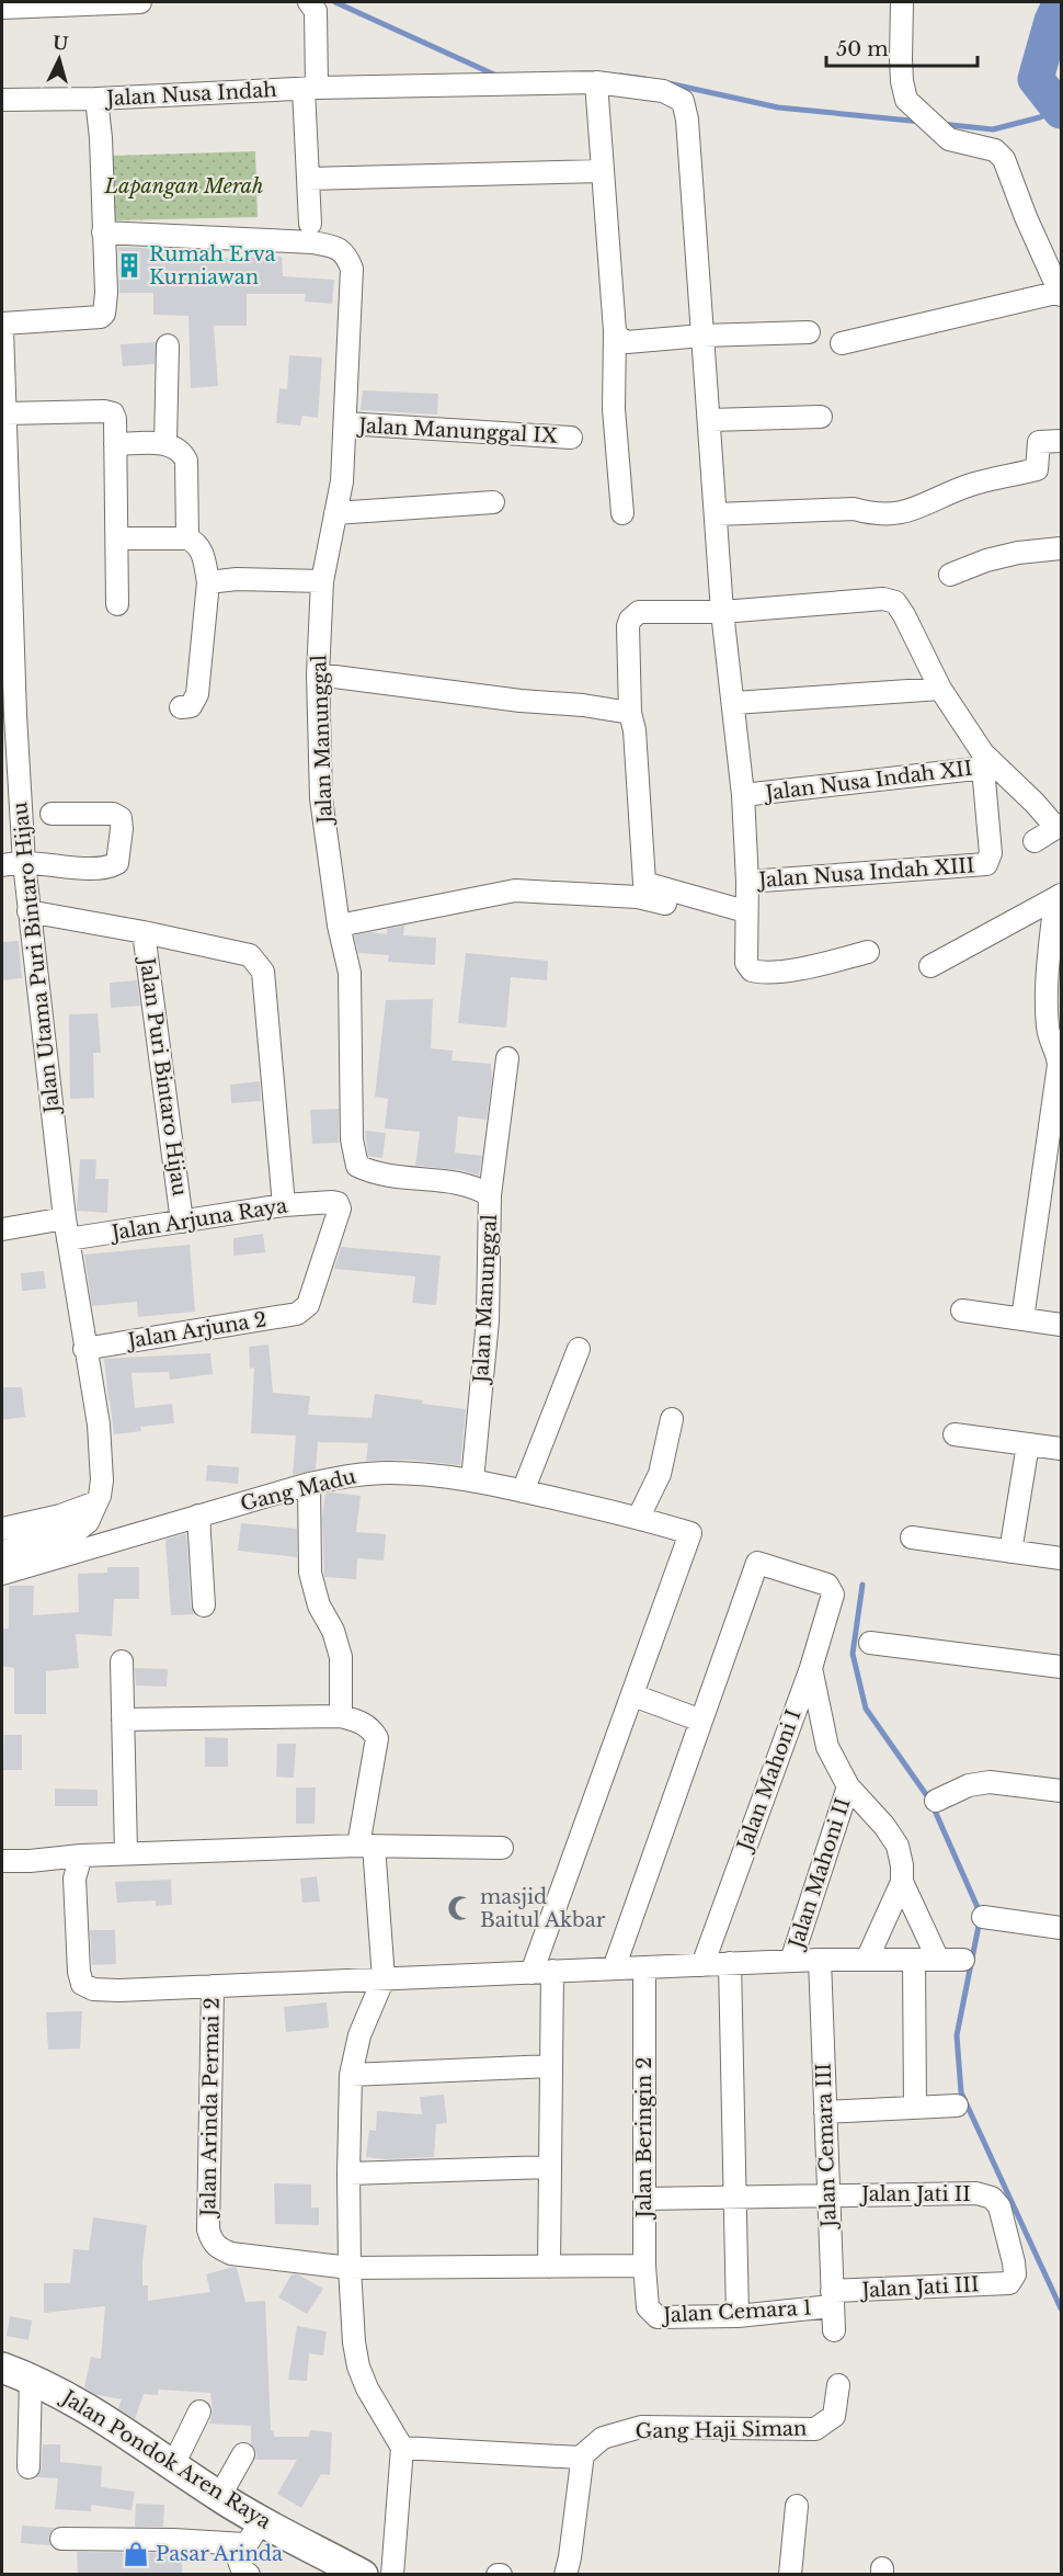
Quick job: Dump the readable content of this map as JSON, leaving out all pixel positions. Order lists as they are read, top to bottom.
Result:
{
  "streets": {
    "main road": ["Jalan Pondok Aren Raya"],
    "street": [
      "Jalan Nusa Indah",
      "Jalan Manunggal IX",
      "Jalan Manunggal",
      "Jalan Nusa Indah XII",
      "Jalan Nusa Indah XIII",
      "Jalan Utama Puri Bintaro Hijau",
      "Jalan Puri Bintaro Hijau",
      "Jalan Arjuna Raya",
      "Jalan Arjuna 2",
      "Gang Madu",
      "Jalan Mahoni I",
      "Jalan Mahoni II",
      "Jalan Arinda Permai 2",
      "Jalan Beringin 2",
      "Jalan Cemara III",
      "Jalan Jati II",
      "Jalan Jati III",
      "Jalan Cemara 1",
      "Gang Haji Siman"
    ]
  },
  "crossings": [
    ["Jalan Manunggal IX", "Jalan Manunggal"],
    ["Jalan Manunggal", "Gang Madu"],
    ["Jalan Nusa Indah XII", "Jalan Nusa Indah XIII"],
    ["Jalan Utama Puri Bintaro Hijau", "Jalan Puri Bintaro Hijau"],
    ["Jalan Utama Puri Bintaro Hijau", "Jalan Arjuna Raya"],
    ["Jalan Utama Puri Bintaro Hijau", "Jalan Arjuna 2"],
    ["Jalan Puri Bintaro Hijau", "Jalan Arjuna Raya"],
    ["Jalan Arjuna Raya", "Jalan Arjuna 2"],
    ["Jalan Mahoni I", "Jalan Arinda Permai 2"],
    ["Jalan Mahoni II", "Jalan Arinda Permai 2"],
    ["Jalan Arinda Permai 2", "Jalan Beringin 2"],
    ["Jalan Arinda Permai 2", "Jalan Cemara III"],
    ["Jalan Beringin 2", "Jalan Cemara 1"],
    ["Jalan Cemara III", "Jalan Jati II"],
    ["Jalan Cemara III", "Jalan Jati III"],
    ["Jalan Cemara III", "Jalan Cemara 1"],
    ["Jalan Jati II", "Jalan Jati III"],
    ["Jalan Jati III", "Jalan Cemara 1"]
  ],
  "parks": ["Lapangan Merah"],
  "places": {
    "building": ["Rumah Erva Kurniawan"],
    "mosque": ["masjid Baitul Akbar"],
    "shop": ["Pasar Arinda"]
  },
  "scale_bar": "50 m",
  "north": "top"
}
